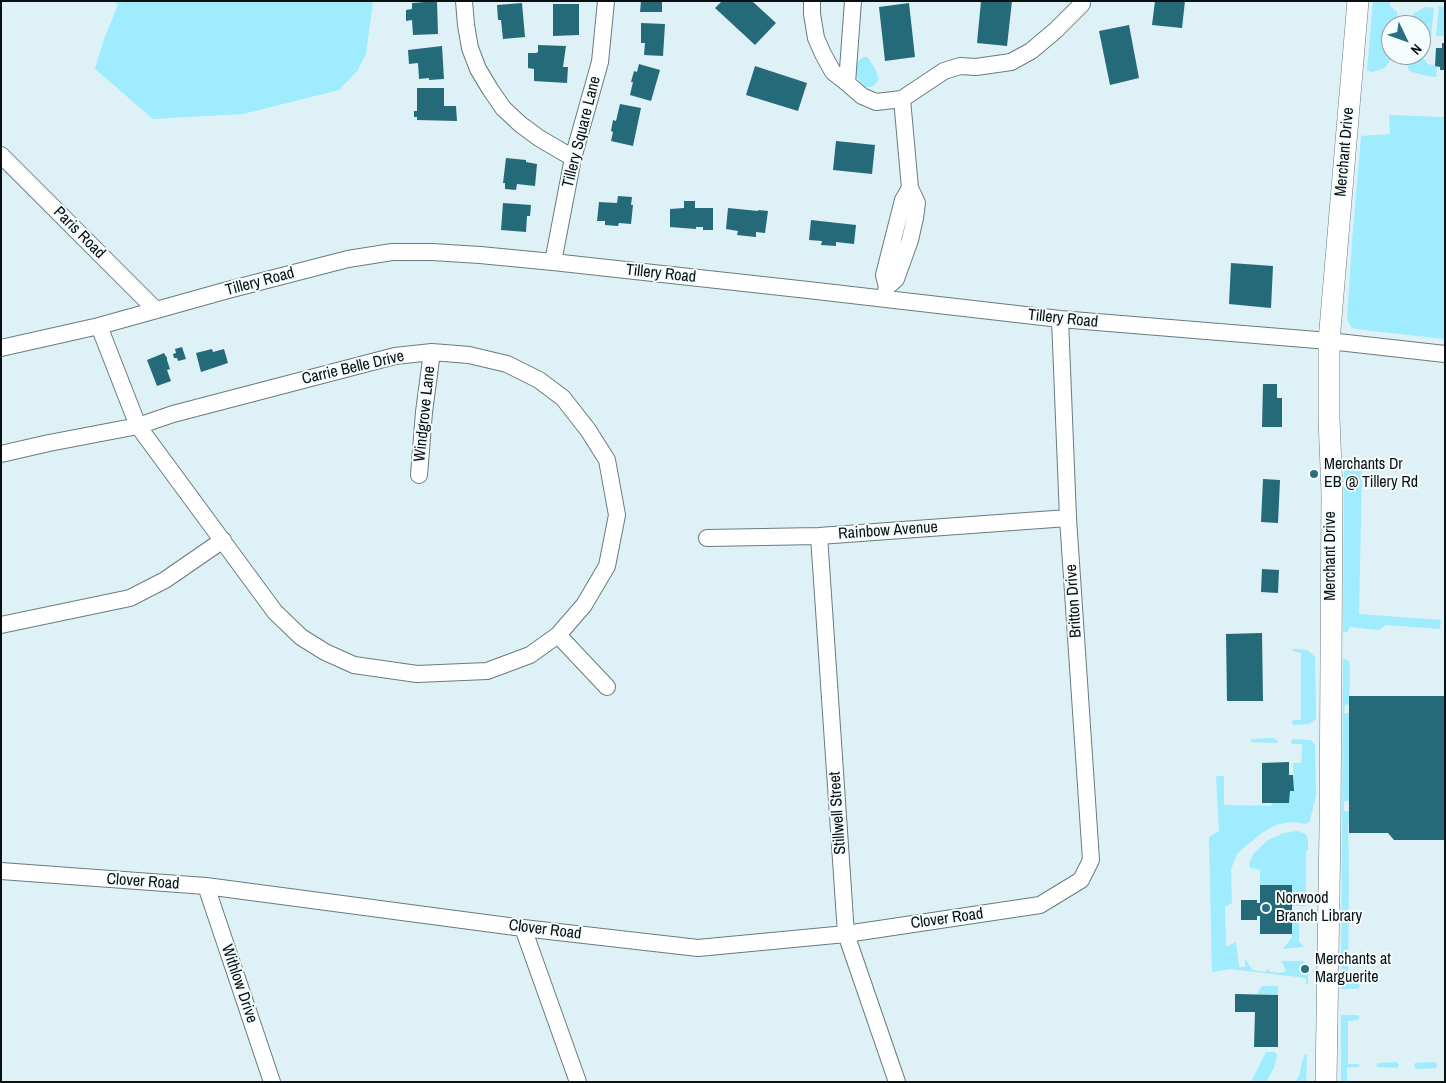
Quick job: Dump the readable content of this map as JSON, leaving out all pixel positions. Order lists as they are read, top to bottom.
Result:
{
  "streets": {
    "main road": ["Merchant Drive"],
    "street": [
      "Tillery Square Lane",
      "Paris Road",
      "Tillery Road",
      "Carrie Belle Drive",
      "Windgrove Lane",
      "Rainbow Avenue",
      "Britton Drive",
      "Stillwell Street",
      "Clover Road",
      "Withlow Drive"
    ]
  },
  "crossings": [
    ["Tillery Square Lane", "Tillery Road"],
    ["Merchant Drive", "Tillery Road"],
    ["Paris Road", "Tillery Road"],
    ["Tillery Road", "Carrie Belle Drive"],
    ["Tillery Road", "Britton Drive"],
    ["Carrie Belle Drive", "Windgrove Lane"],
    ["Rainbow Avenue", "Britton Drive"],
    ["Rainbow Avenue", "Stillwell Street"],
    ["Britton Drive", "Clover Road"],
    ["Stillwell Street", "Clover Road"],
    ["Clover Road", "Withlow Drive"]
  ],
  "places": ["Merchants Dr EB @ Tillery Rd", "Norwood Branch Library", "Merchants at Marguerite"],
  "north": "bottom right"
}
